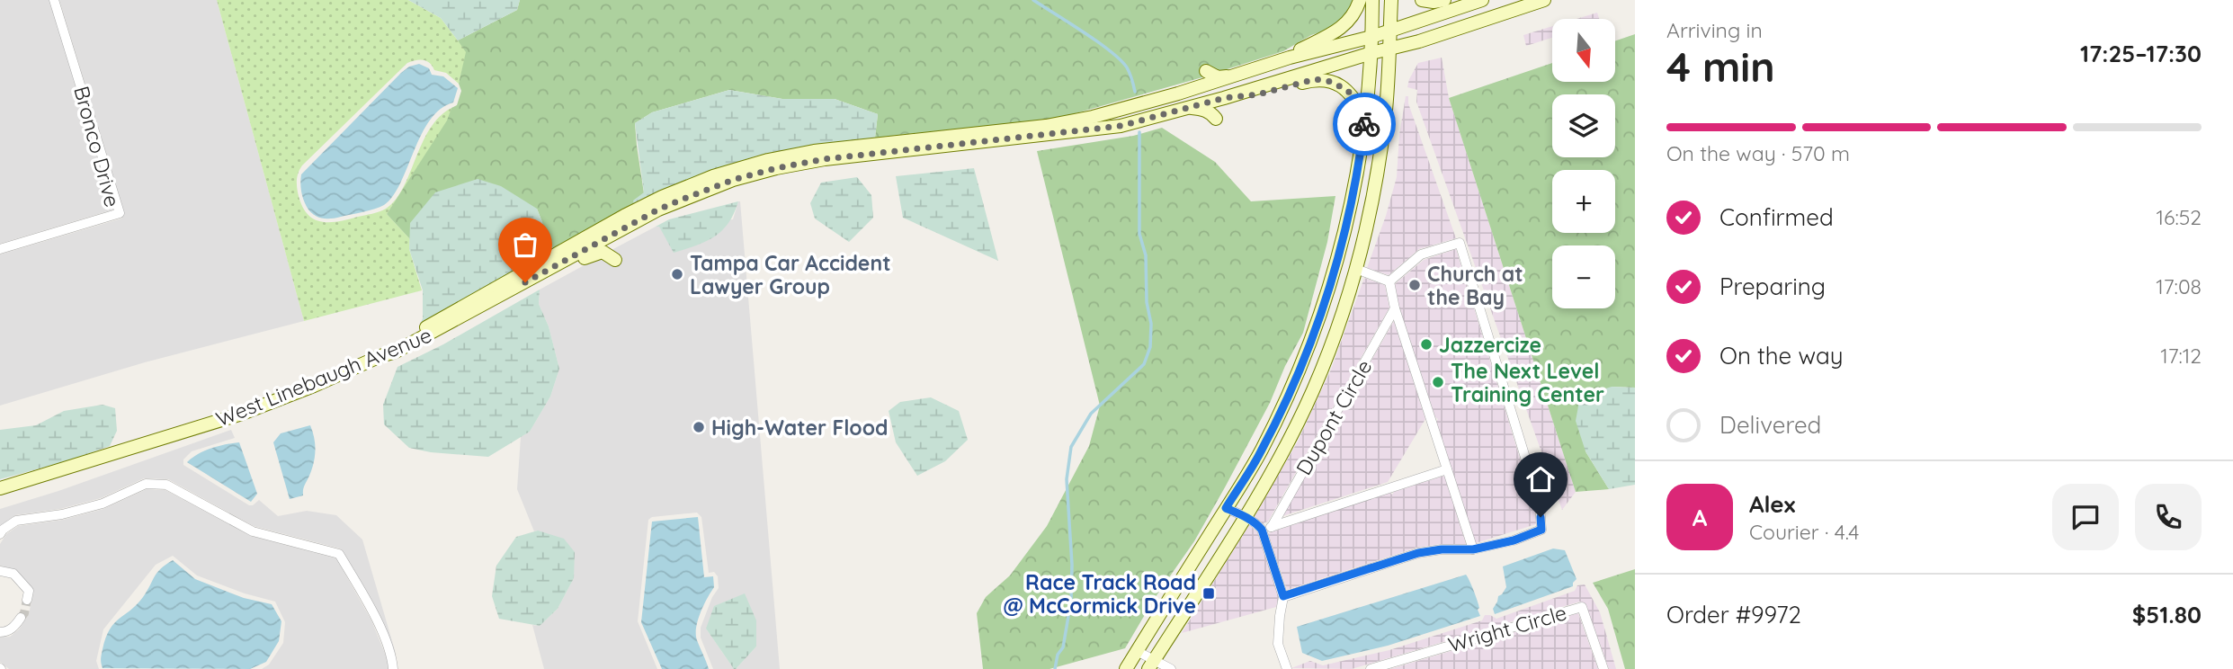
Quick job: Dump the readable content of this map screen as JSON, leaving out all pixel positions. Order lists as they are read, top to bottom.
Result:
{
  "streets": {
    "main road": ["West Linebaugh Avenue"],
    "street": ["Bronco Drive", "Dupont Circle", "Wright Circle"]
  },
  "places": {
    "other": [
      "Tampa Car Accident Lawyer Group",
      "Church at the Bay",
      "Jazzercize",
      "The Next Level Training Center",
      "High-Water Flood"
    ],
    "transit": ["Race Track Road @ McCormick Drive"]
  },
  "north": "bottom",
  "page": {
    "heading": ["4 min", "Arriving in", "17:25–17:30"],
    "panel": [
      "Alex",
      "Courier · 4.4",
      "Order #9972",
      "$51.80"
    ],
    "map_buttons": ["+", "−"],
    "bar": "On the way · 570 m",
    "list": [
      ["Confirmed", "16:52"],
      ["Preparing", "17:08"],
      ["On the way", "17:12"],
      "Delivered"
    ],
    "round": "A"
  }
}
